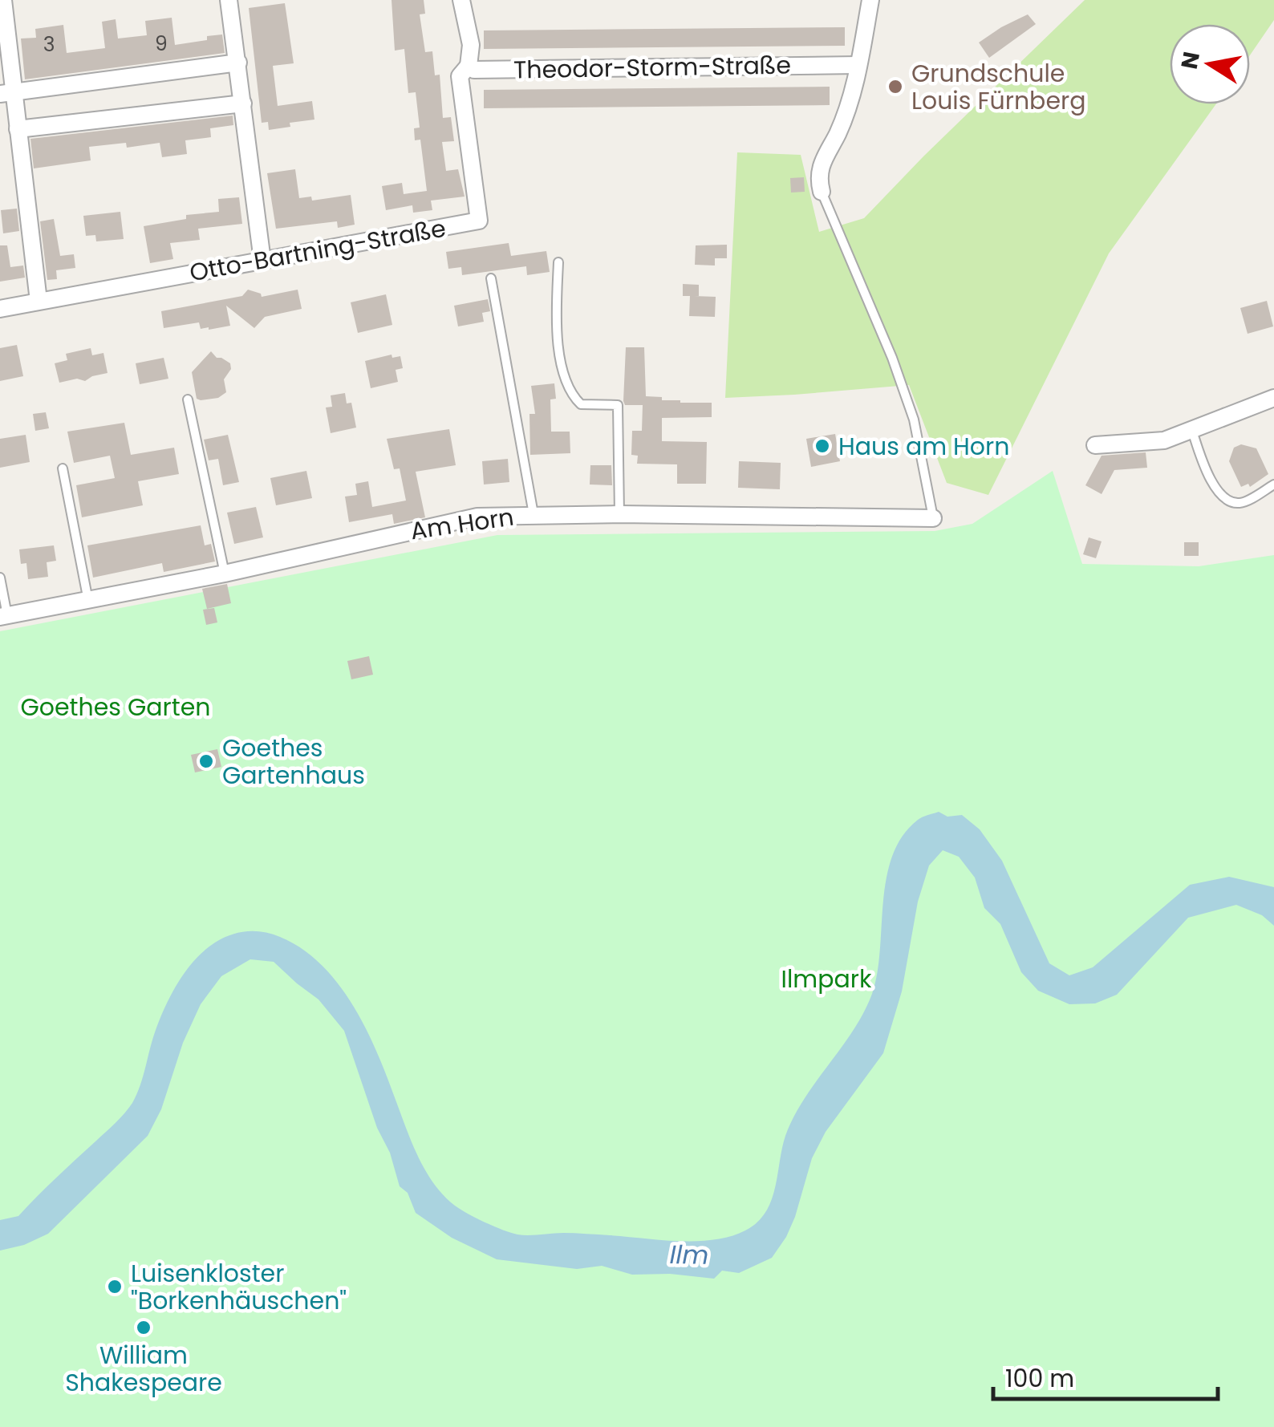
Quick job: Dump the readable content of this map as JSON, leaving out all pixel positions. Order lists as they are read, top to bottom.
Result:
{
  "streets": {
    "street": ["Theodor-Storm-Straße", "Otto-Bartning-Straße", "Am Horn"]
  },
  "crossings": [
    ["Theodor-Storm-Straße", "Otto-Bartning-Straße"]
  ],
  "water": ["Ilm"],
  "parks": ["Goethes Garten", "Ilmpark"],
  "places": [
    "Grundschule Louis Fürnberg",
    "Haus am Horn",
    "Goethes Gartenhaus",
    "Luisenkloster \"Borkenhäuschen\"",
    "William Shakespeare"
  ],
  "house_numbers": ["9", "3"],
  "scale_bar": "100 m",
  "north": "left"
}
